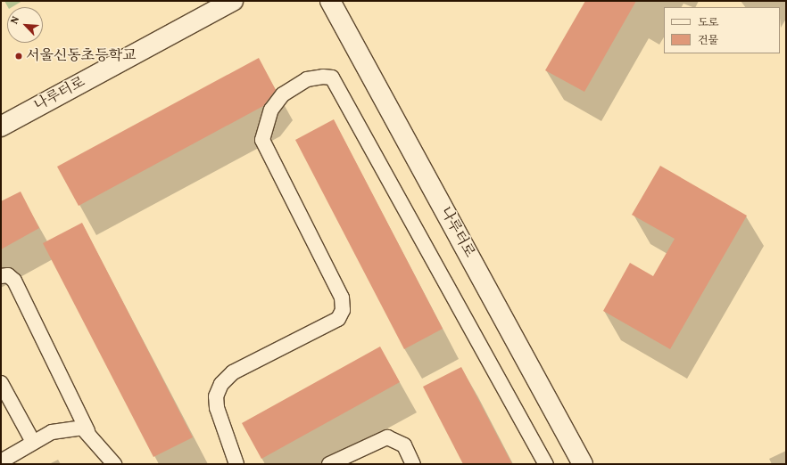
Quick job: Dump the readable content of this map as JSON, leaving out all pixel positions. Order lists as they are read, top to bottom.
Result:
{
  "streets": {
    "street": ["나루터로"]
  },
  "places": ["서울신동초등학교"],
  "legend": ["도로", "건물"],
  "north": "top left"
}
